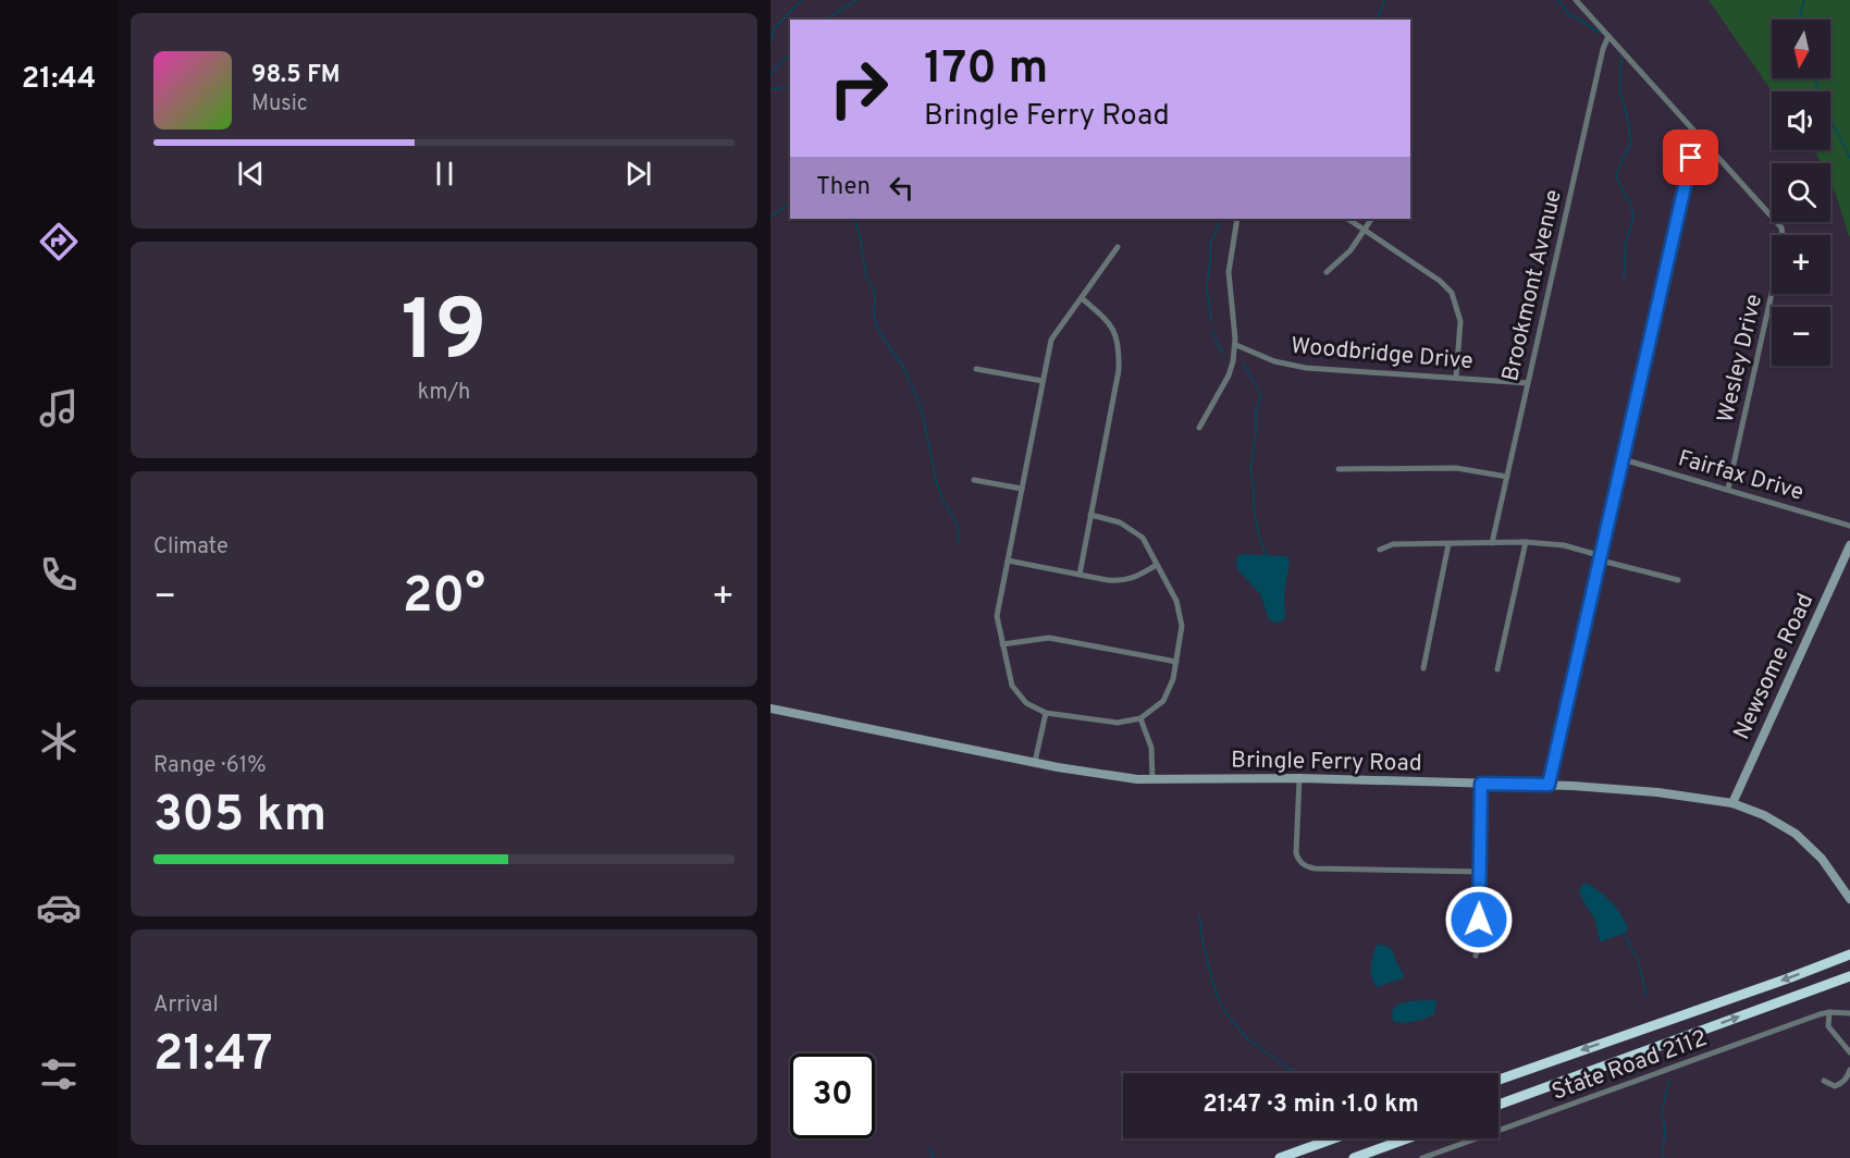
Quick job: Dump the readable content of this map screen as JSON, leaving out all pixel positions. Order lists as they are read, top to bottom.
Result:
{
  "streets": {
    "street": [
      "Brookmont Avenue",
      "Woodbridge Drive",
      "Wesley Drive",
      "Fairfax Drive",
      "Newsome Road",
      "Bringle Ferry Road",
      "State Road 2112"
    ]
  },
  "crossings": [
    ["Brookmont Avenue", "Woodbridge Drive"],
    ["Brookmont Avenue", "Wesley Drive"],
    ["Wesley Drive", "Fairfax Drive"],
    ["Newsome Road", "Bringle Ferry Road"]
  ],
  "north": "bottom",
  "page": {
    "tabs": "21:44",
    "map_buttons": ["+", "−"],
    "turn": ["170 m", "Bringle Ferry Road"],
    "song": ["98.5 FM", "Music"],
    "then": "Then",
    "tile": [
      ["19", "km/h"],
      "Climate",
      ["Range · 61%", "305 km"],
      ["Arrival", "21:47"]
    ],
    "heat": ["−", "20°", "+"],
    "limit": "30",
    "trip": "21:47 · 3 min · 1.0 km"
  }
}
